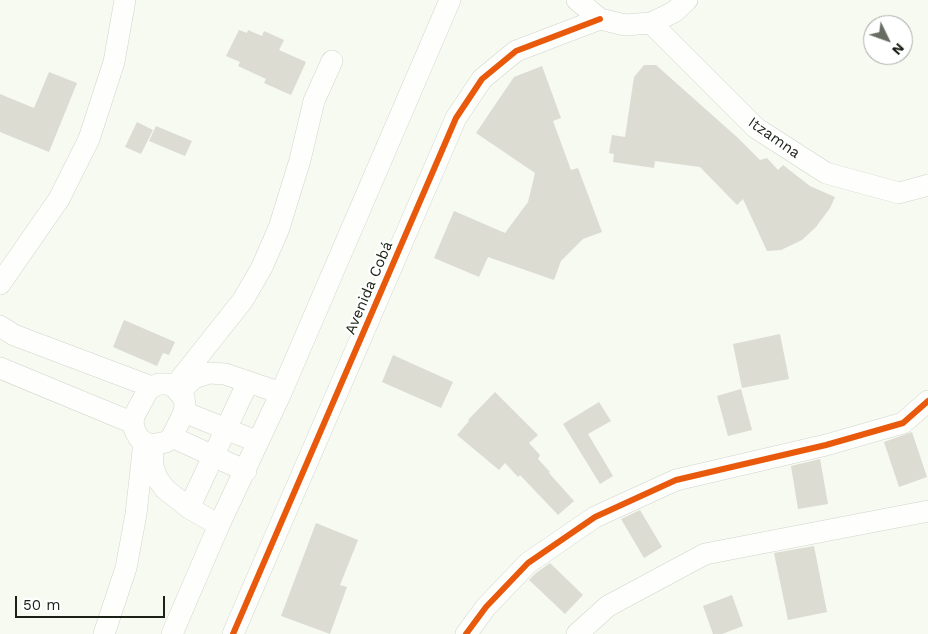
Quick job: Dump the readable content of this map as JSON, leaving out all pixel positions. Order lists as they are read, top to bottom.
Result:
{
  "streets": {
    "street": ["Itzamna", "Avenida Cobá"]
  },
  "scale_bar": "50 m",
  "north": "bottom right"
}
